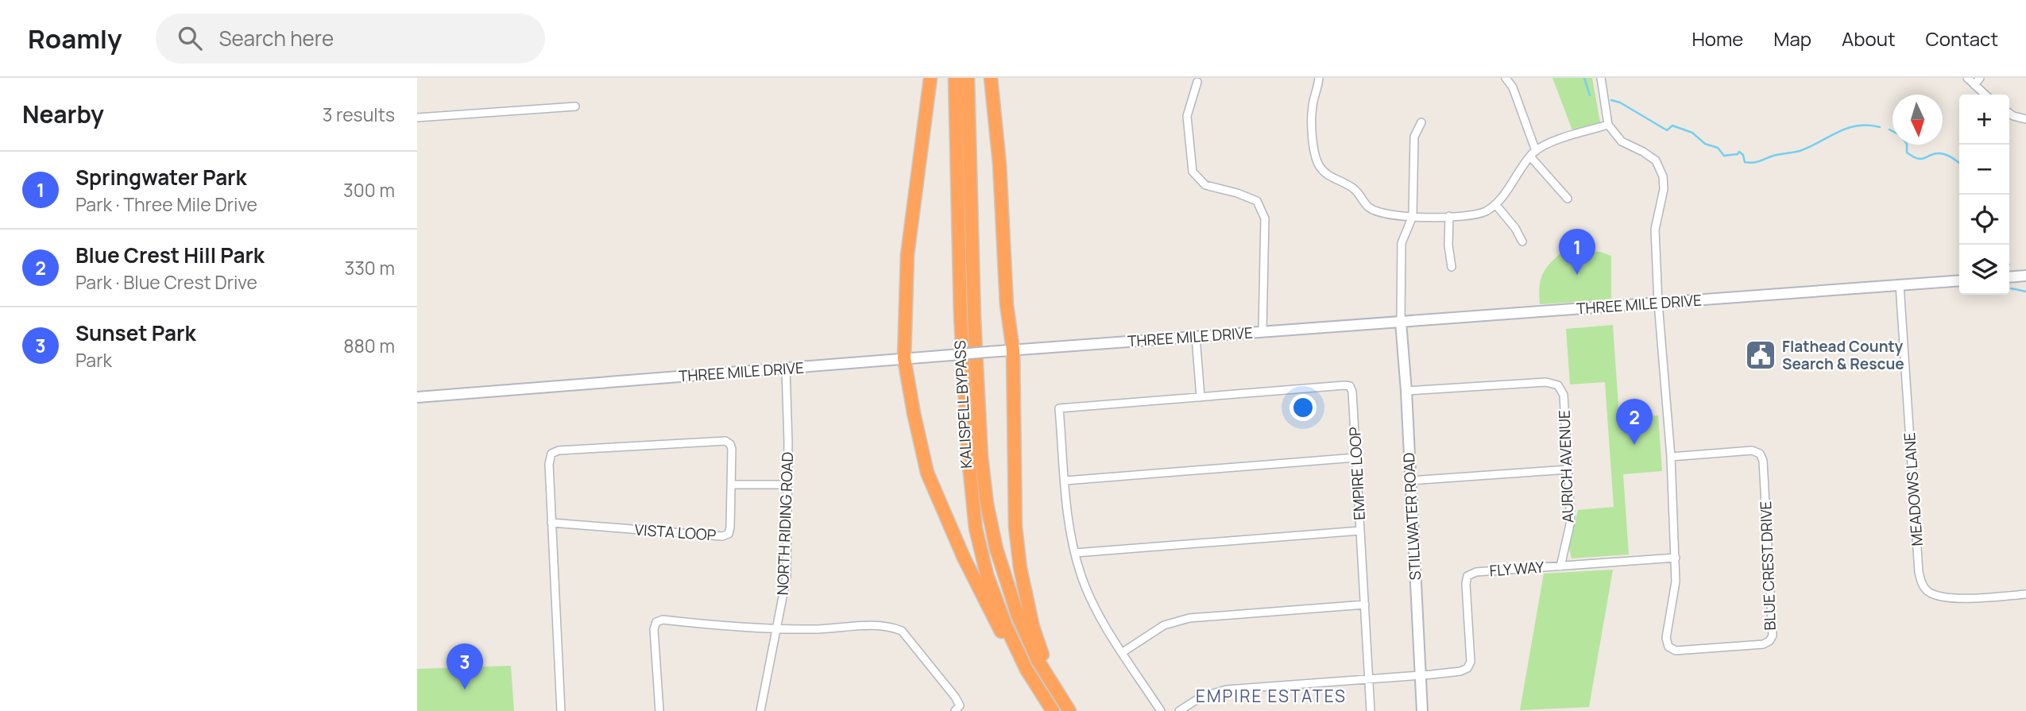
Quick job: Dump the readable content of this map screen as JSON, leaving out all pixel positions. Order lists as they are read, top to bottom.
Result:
{
  "streets": {
    "highway": ["KALISPELL BYPASS"],
    "main road": ["THREE MILE DRIVE", "STILLWATER ROAD"],
    "street": [
      "AURICH AVENUE",
      "EMPIRE LOOP",
      "MEADOWS LANE",
      "NORTH RIDING ROAD",
      "VISTA LOOP",
      "BLUE CREST DRIVE",
      "FLY WAY"
    ]
  },
  "crossings": [
    ["THREE MILE DRIVE", "MEADOWS LANE"],
    ["THREE MILE DRIVE", "STILLWATER ROAD"],
    ["THREE MILE DRIVE", "NORTH RIDING ROAD"],
    ["THREE MILE DRIVE", "BLUE CREST DRIVE"],
    ["AURICH AVENUE", "STILLWATER ROAD"],
    ["AURICH AVENUE", "FLY WAY"],
    ["STILLWATER ROAD", "FLY WAY"],
    ["BLUE CREST DRIVE", "FLY WAY"]
  ],
  "districts": ["EMPIRE ESTATES"],
  "places": {
    "public building": ["Flathead County Search & Rescue"]
  },
  "north": "bottom",
  "page": {
    "header": "Roamly",
    "search": "Search here",
    "nav": [
      "Home",
      "Map",
      "About",
      "Contact"
    ],
    "heading": ["Nearby", "3 results"],
    "map_buttons": ["+", "−"],
    "list": [
      {
        "mark": "1",
        "name": "Springwater Park",
        "note": "Park · Three Mile Drive",
        "value": "300 m"
      },
      {
        "mark": "2",
        "name": "Blue Crest Hill Park",
        "note": "Park · Blue Crest Drive",
        "value": "330 m"
      },
      {
        "mark": "3",
        "name": "Sunset Park",
        "note": "Park",
        "value": "880 m"
      }
    ],
    "pins": ["1", "2", "3"]
  }
}
